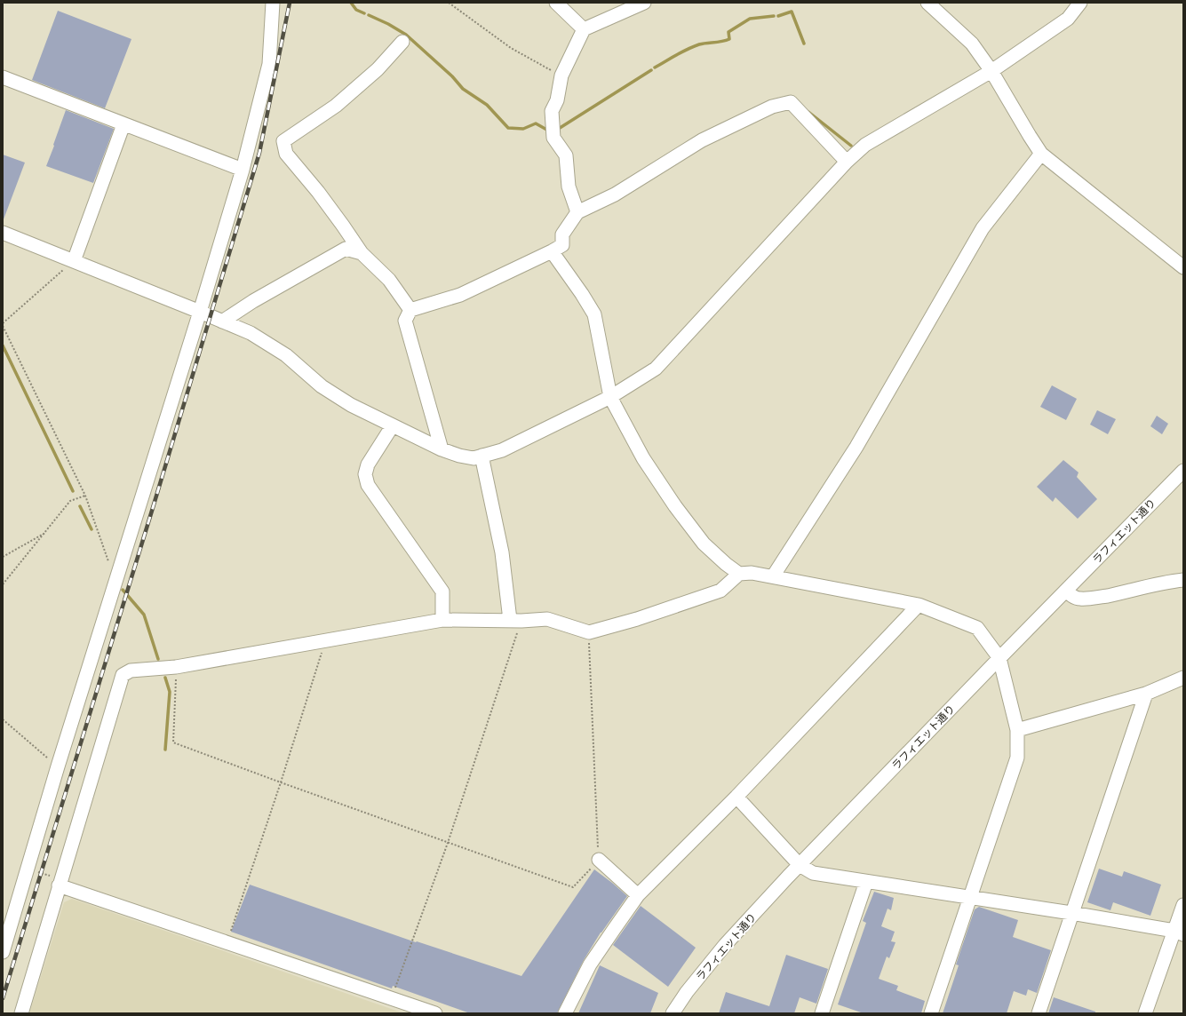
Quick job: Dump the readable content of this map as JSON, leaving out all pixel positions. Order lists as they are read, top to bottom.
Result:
{
  "streets": {
    "street": ["ラフィエット通り"]
  }
}
